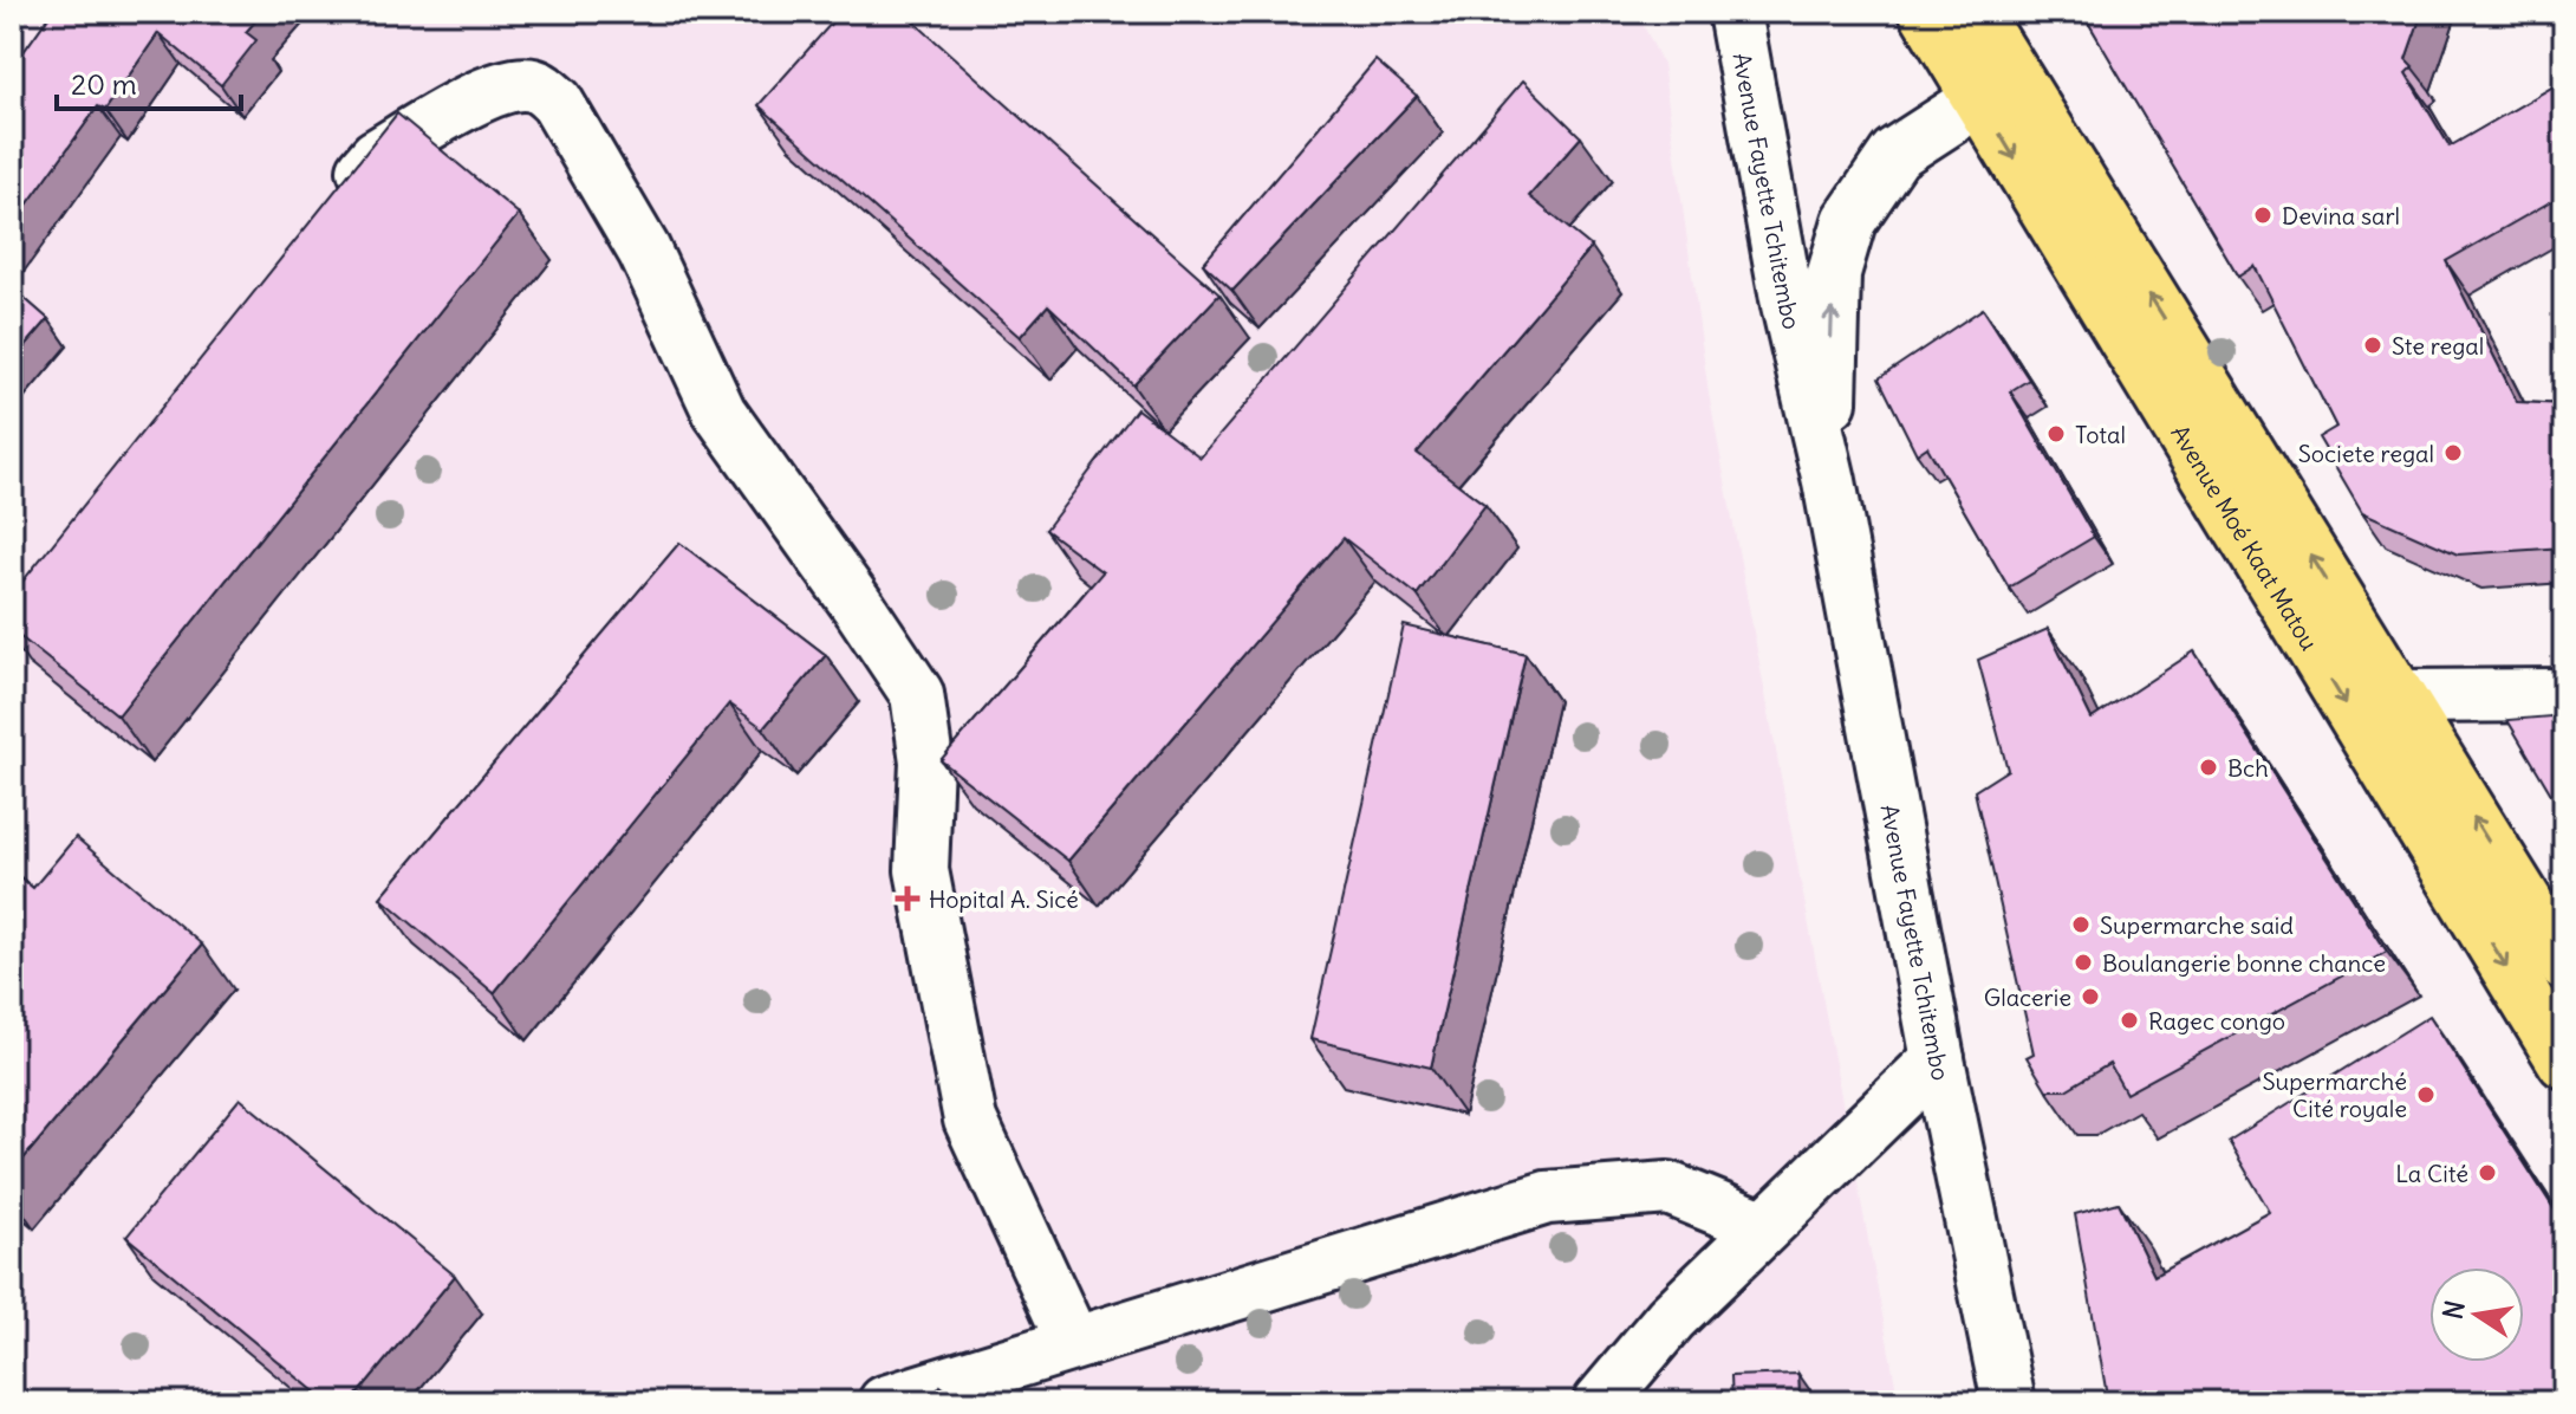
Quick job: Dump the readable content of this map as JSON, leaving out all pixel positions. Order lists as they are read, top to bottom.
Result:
{
  "streets": {
    "main road": ["Avenue Moé Kaat Matou"],
    "street": ["Avenue Fayette Tchitembo"]
  },
  "crossings": [
    ["Avenue Fayette Tchitembo", "Avenue Moé Kaat Matou"]
  ],
  "places": {
    "other": [
      "Devina sarl",
      "Ste regal",
      "Total",
      "Societe regal",
      "Bch",
      "Supermarche said",
      "Boulangerie bonne chance",
      "Glacerie",
      "Ragec congo",
      "Supermarché Cité royale",
      "La Cité"
    ],
    "health": ["Hopital A. Sicé"]
  },
  "scale_bar": "20 m",
  "north": "left"
}
